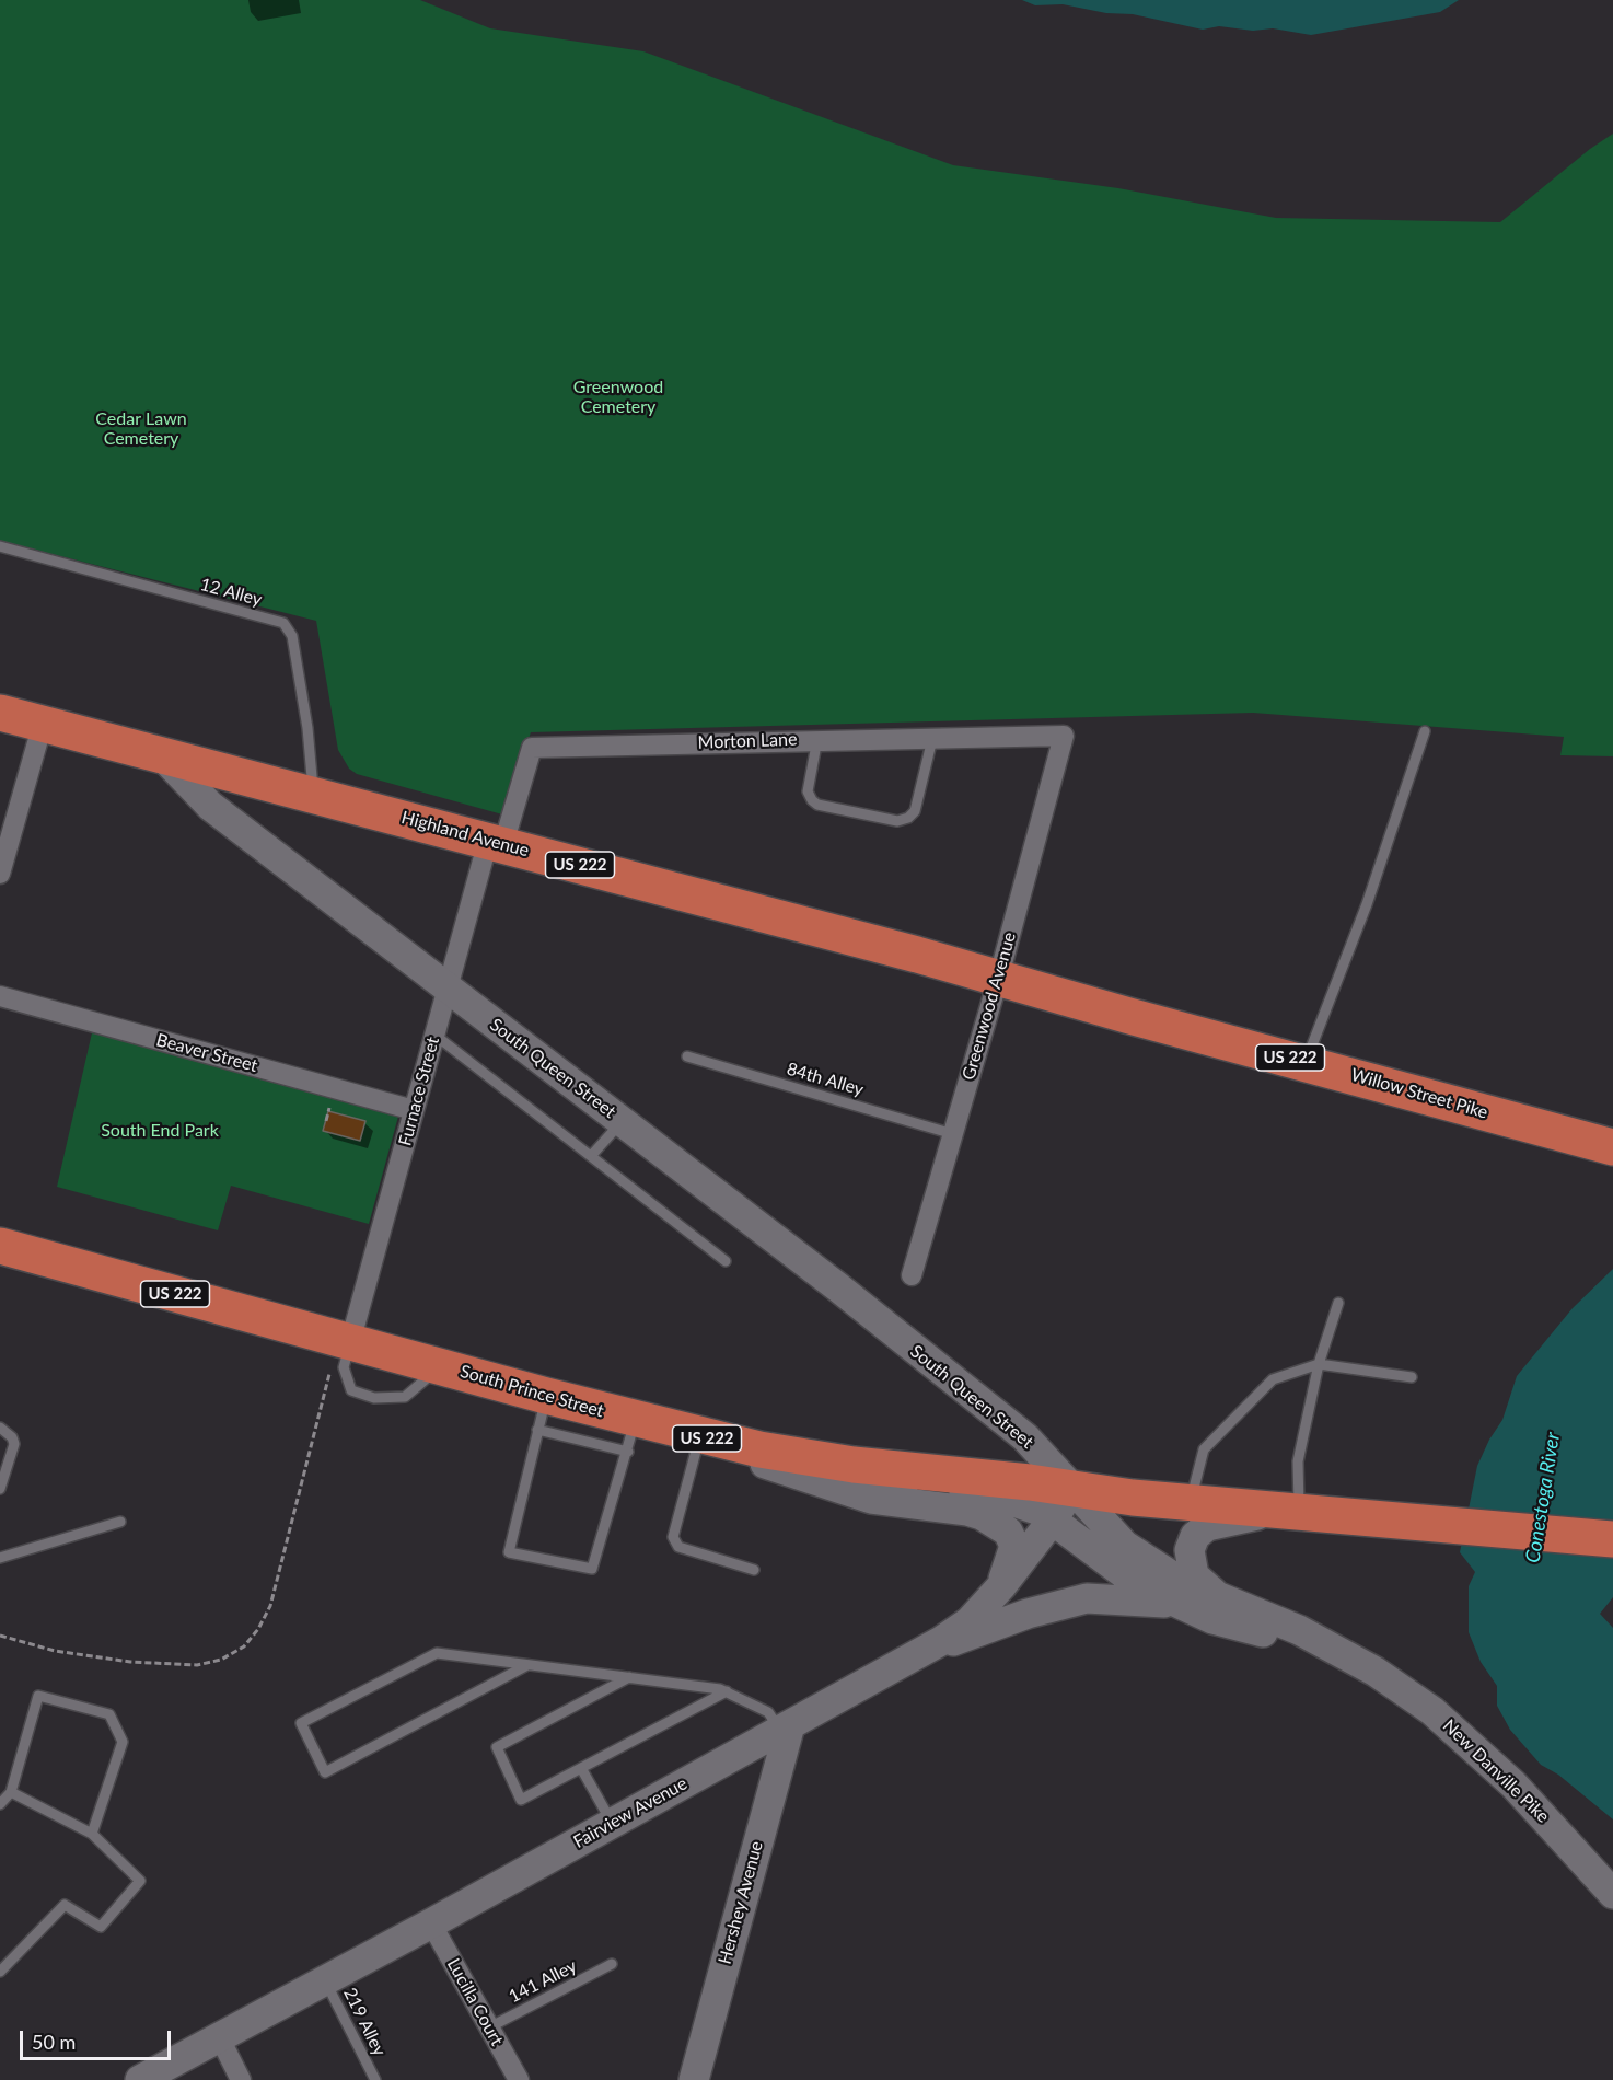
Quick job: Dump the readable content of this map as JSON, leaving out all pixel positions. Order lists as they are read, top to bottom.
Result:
{
  "streets": {
    "highway": [
      "Highland Avenue",
      "US 222",
      "Willow Street Pike",
      "South Prince Street"
    ],
    "main road": [
      "South Queen Street",
      "New Danville Pike",
      "Fairview Avenue",
      "Hershey Avenue"
    ],
    "street": [
      "Morton Lane",
      "Greenwood Avenue",
      "Beaver Street",
      "Furnace Street",
      "Lucilla Court"
    ],
    "lane": [
      "12 Alley",
      "84th Alley",
      "141 Alley",
      "219 Alley"
    ]
  },
  "crossings": [
    ["12 Alley", "Highland Avenue"],
    ["Morton Lane", "Highland Avenue"],
    ["Morton Lane", "Greenwood Avenue"],
    ["Morton Lane", "Furnace Street"],
    ["Highland Avenue", "US 222"],
    ["Highland Avenue", "Greenwood Avenue"],
    ["Highland Avenue", "South Queen Street"],
    ["Highland Avenue", "Furnace Street"],
    ["Highland Avenue", "Willow Street Pike"],
    ["US 222", "South Queen Street"],
    ["US 222", "South Prince Street"],
    ["US 222", "New Danville Pike"],
    ["US 222", "Fairview Avenue"],
    ["Greenwood Avenue", "84th Alley"],
    ["Greenwood Avenue", "Willow Street Pike"],
    ["Beaver Street", "Furnace Street"],
    ["South Queen Street", "Furnace Street"],
    ["South Queen Street", "South Prince Street"],
    ["South Queen Street", "New Danville Pike"],
    ["South Queen Street", "Fairview Avenue"],
    ["Furnace Street", "South Prince Street"],
    ["South Prince Street", "New Danville Pike"],
    ["South Prince Street", "Fairview Avenue"],
    ["New Danville Pike", "Fairview Avenue"],
    ["Fairview Avenue", "Hershey Avenue"],
    ["Fairview Avenue", "Lucilla Court"],
    ["Fairview Avenue", "219 Alley"],
    ["141 Alley", "Lucilla Court"]
  ],
  "water": ["Conestoga River"],
  "parks": ["Greenwood Cemetery", "Cedar Lawn Cemetery", "South End Park"],
  "scale_bar": "50 m"
}
